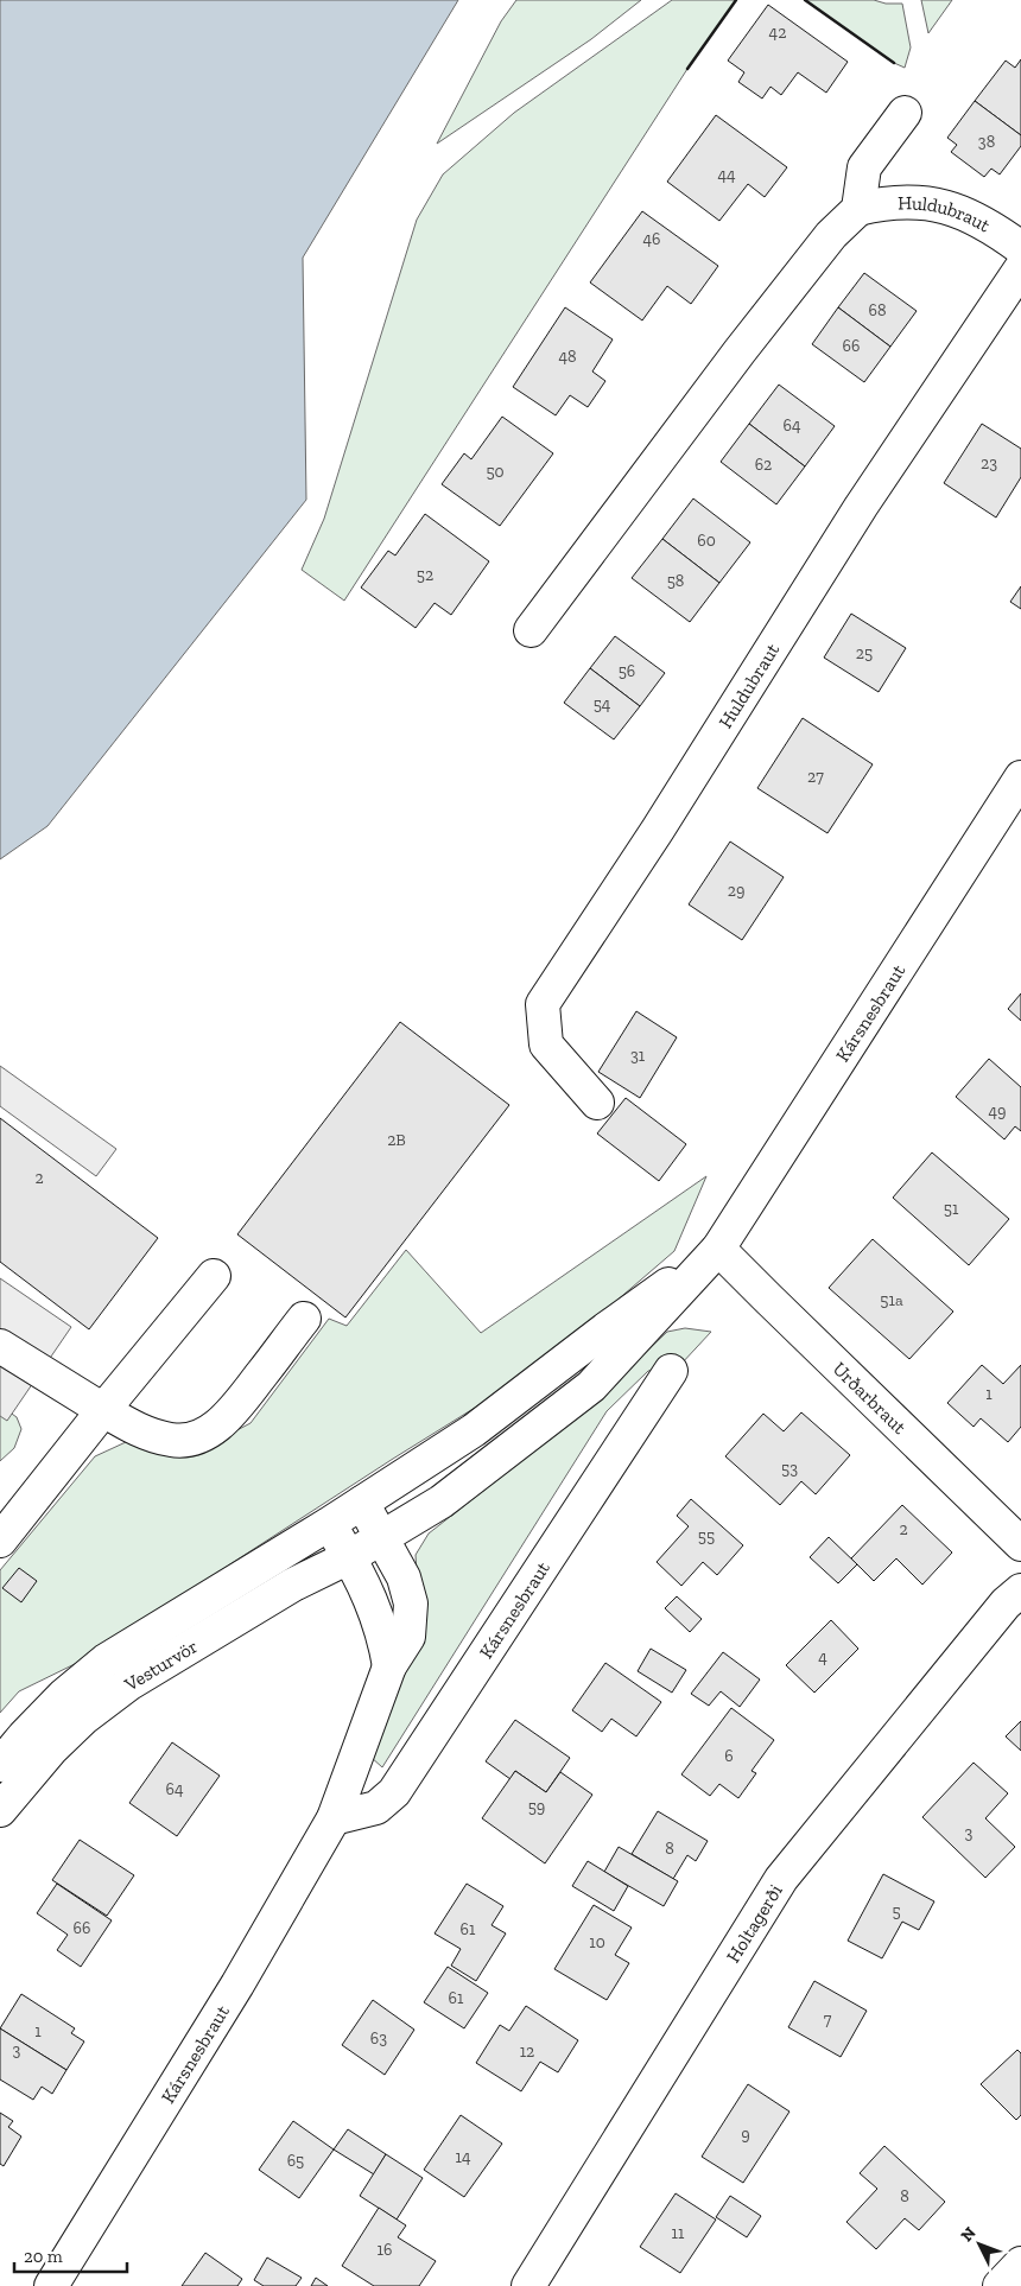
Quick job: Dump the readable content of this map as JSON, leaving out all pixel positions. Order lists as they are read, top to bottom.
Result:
{
  "streets": {
    "street": [
      "Huldubraut",
      "Kársnesbraut",
      "Urðarbraut",
      "Vesturvör",
      "Holtagerði"
    ]
  },
  "crossings": [
    ["Kársnesbraut", "Urðarbraut"],
    ["Kársnesbraut", "Vesturvör"]
  ],
  "house_numbers": [
    "42",
    "38",
    "44",
    "46",
    "68",
    "66",
    "48",
    "64",
    "23",
    "62",
    "50",
    "60",
    "52",
    "58",
    "25",
    "56",
    "54",
    "27",
    "29",
    "31",
    "49",
    "2B",
    "2",
    "51",
    "51a",
    "1",
    "53",
    "2",
    "55",
    "4",
    "6",
    "64",
    "59",
    "3",
    "8",
    "5",
    "66",
    "61",
    "10",
    "61",
    "7",
    "1",
    "63",
    "3",
    "12",
    "9",
    "14",
    "65",
    "8",
    "11",
    "16"
  ],
  "scale_bar": "20 m",
  "north": "top left"
}
